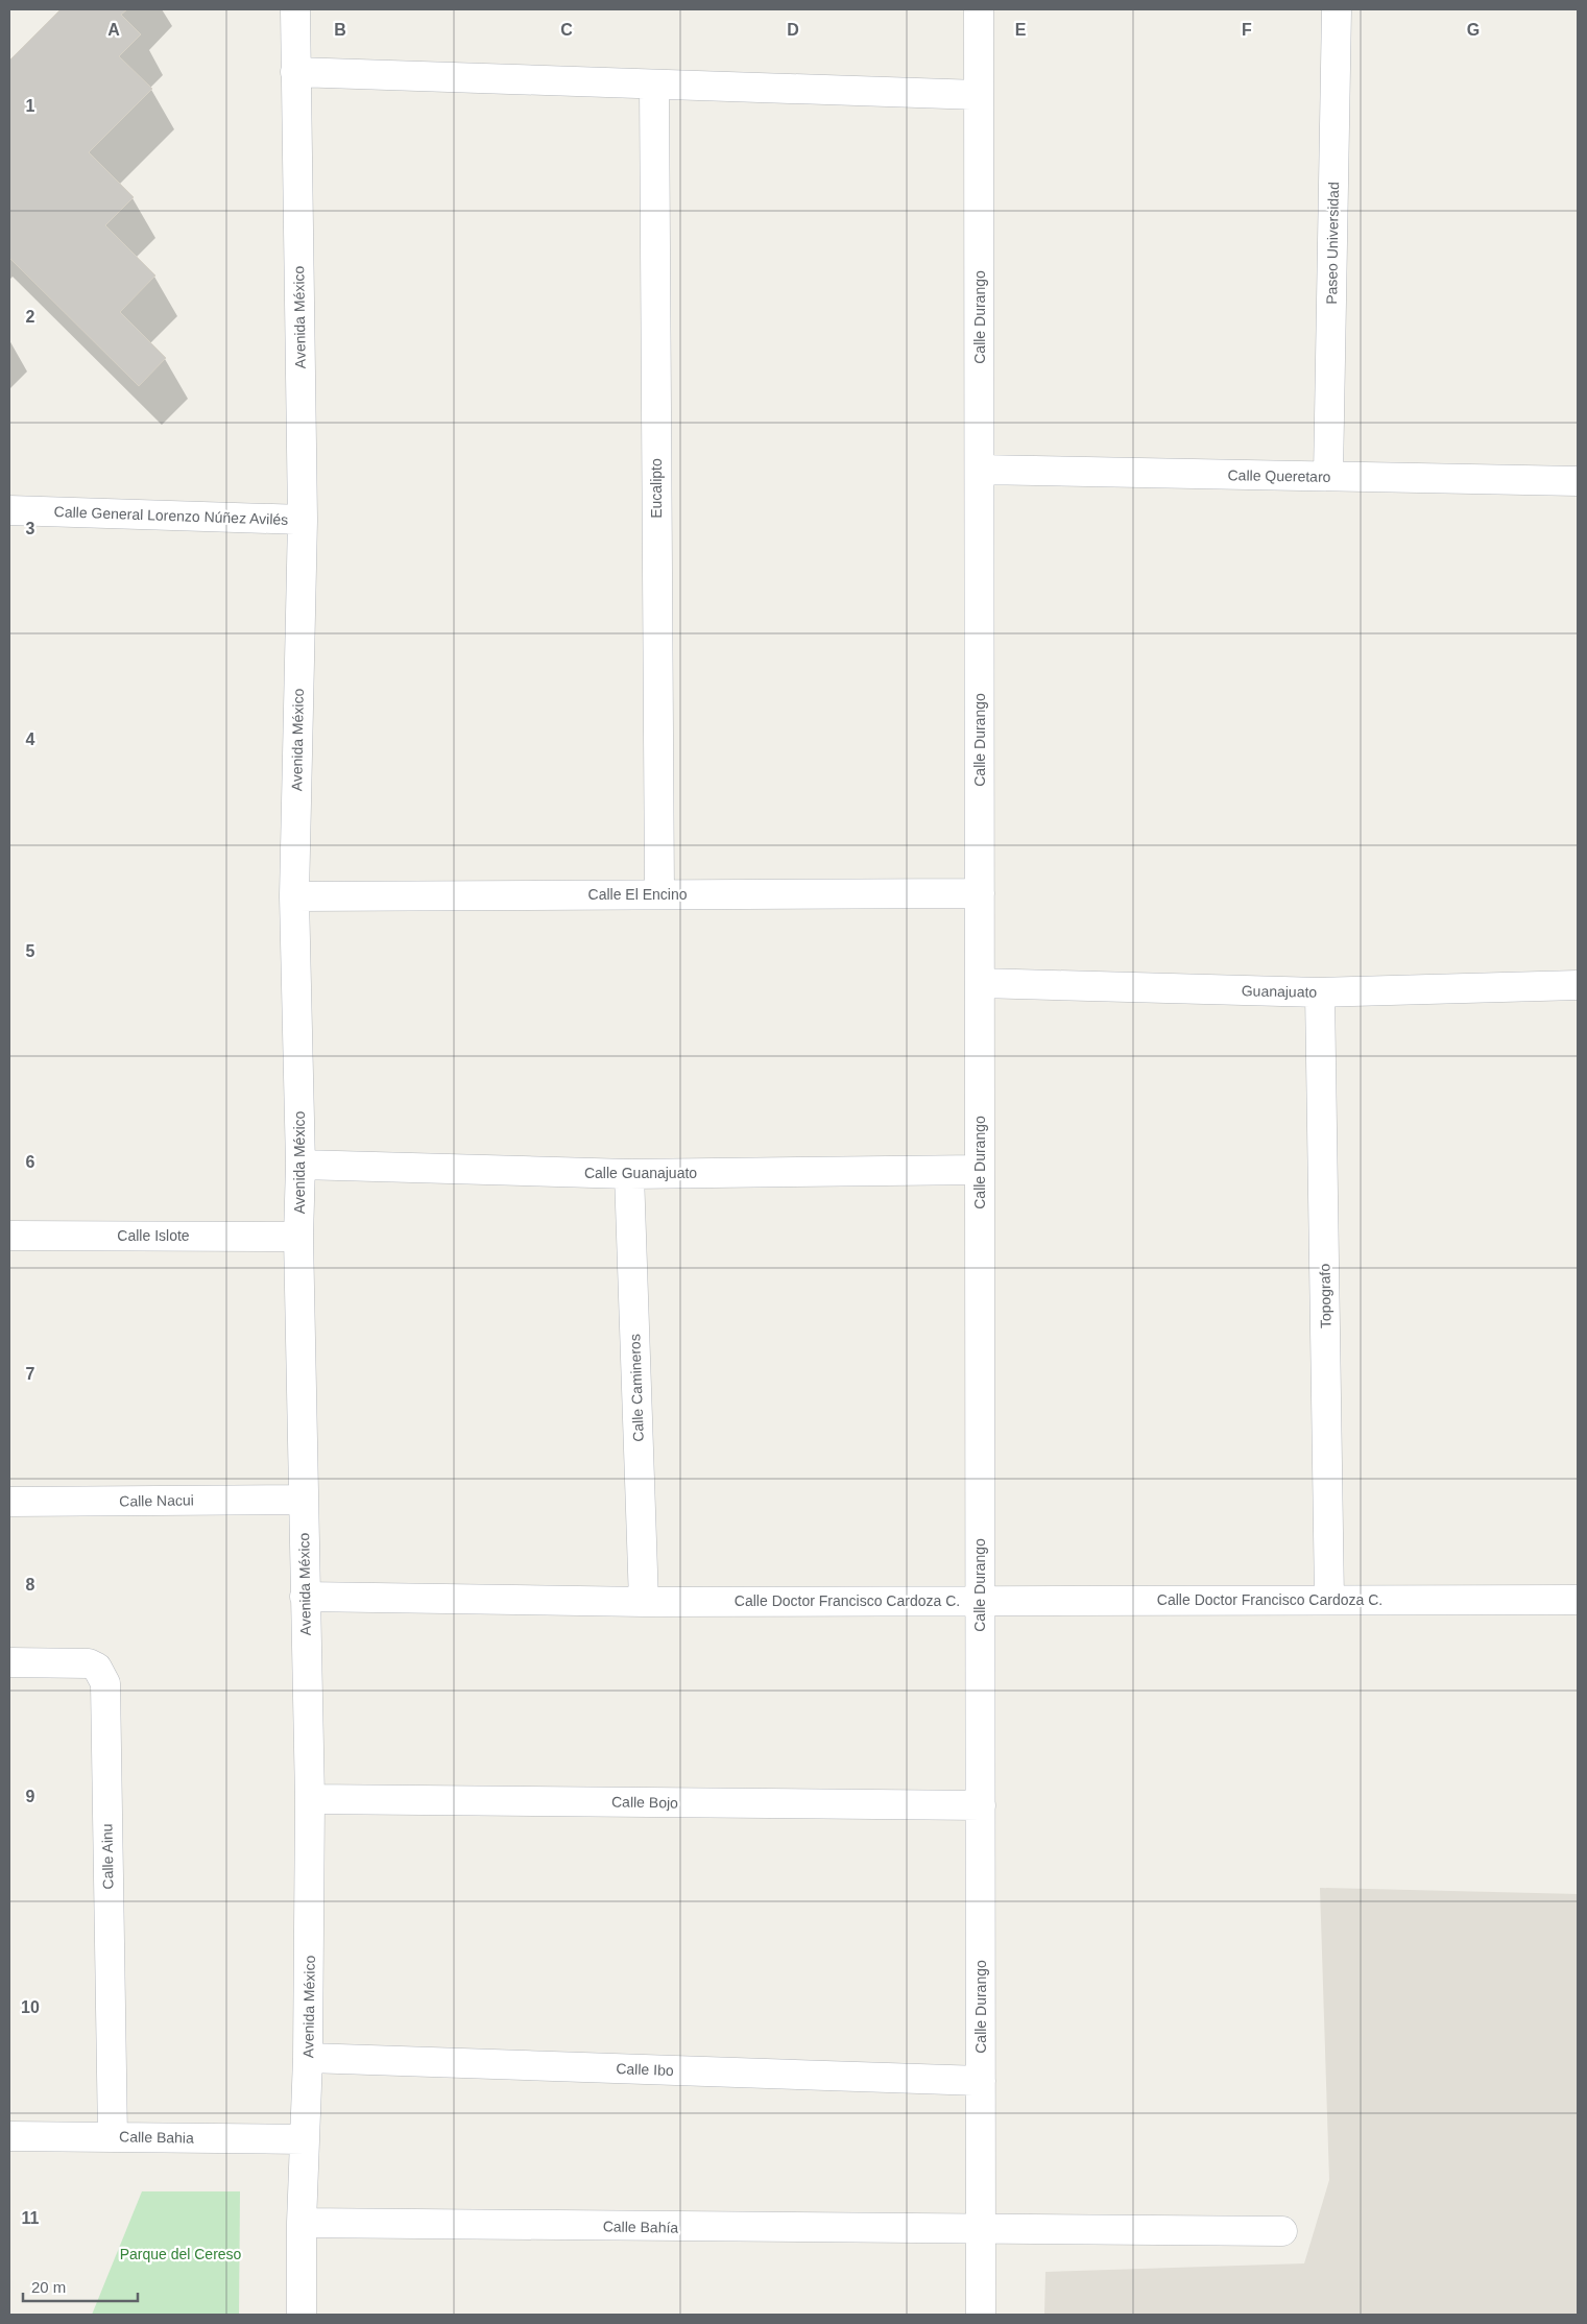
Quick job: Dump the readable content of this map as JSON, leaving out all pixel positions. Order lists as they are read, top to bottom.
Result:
{
  "streets": {
    "street": [
      "Paseo Universidad",
      "Avenida México",
      "Calle Durango",
      "Calle Queretaro",
      "Eucalipto",
      "Calle General Lorenzo Núñez Avilés",
      "Calle El Encino",
      "Guanajuato",
      "Calle Guanajuato",
      "Calle Islote",
      "Topografo",
      "Calle Camineros",
      "Calle Nacui",
      "Calle Doctor Francisco Cardoza C.",
      "Calle Bojo",
      "Calle Ainu",
      "Calle Ibo",
      "Calle Bahia",
      "Calle Bahía"
    ]
  },
  "crossings": [
    ["Paseo Universidad", "Calle Queretaro"],
    ["Avenida México", "Calle General Lorenzo Núñez Avilés"],
    ["Avenida México", "Calle El Encino"],
    ["Avenida México", "Calle Guanajuato"],
    ["Avenida México", "Calle Islote"],
    ["Avenida México", "Calle Nacui"],
    ["Avenida México", "Calle Doctor Francisco Cardoza C."],
    ["Avenida México", "Calle Bojo"],
    ["Avenida México", "Calle Ibo"],
    ["Avenida México", "Calle Bahia"],
    ["Avenida México", "Calle Bahía"],
    ["Calle Durango", "Calle Queretaro"],
    ["Calle Durango", "Calle El Encino"],
    ["Calle Durango", "Guanajuato"],
    ["Calle Durango", "Calle Guanajuato"],
    ["Calle Durango", "Calle Doctor Francisco Cardoza C."],
    ["Calle Durango", "Calle Bojo"],
    ["Calle Durango", "Calle Ibo"],
    ["Calle Durango", "Calle Bahía"],
    ["Eucalipto", "Calle El Encino"],
    ["Guanajuato", "Topografo"],
    ["Calle Guanajuato", "Calle Camineros"],
    ["Topografo", "Calle Doctor Francisco Cardoza C."],
    ["Calle Camineros", "Calle Doctor Francisco Cardoza C."],
    ["Calle Ainu", "Calle Bahia"]
  ],
  "parks": ["Parque del Cereso"],
  "scale_bar": "20 m",
  "grid": {
    "columns": [
      "A",
      "B",
      "C",
      "D",
      "E",
      "F",
      "G"
    ],
    "rows": [
      "1",
      "2",
      "3",
      "4",
      "5",
      "6",
      "7",
      "8",
      "9",
      "10",
      "11"
    ]
  }
}
